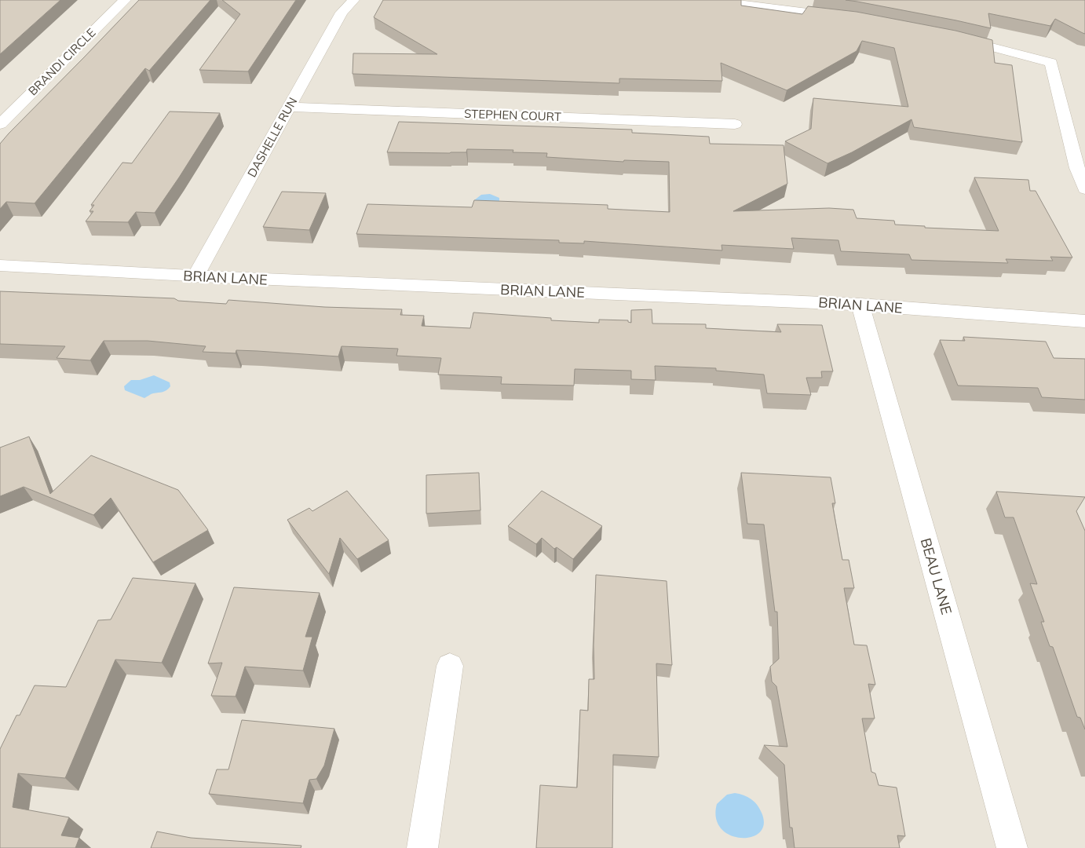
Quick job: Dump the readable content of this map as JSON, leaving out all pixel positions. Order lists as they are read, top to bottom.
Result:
{
  "streets": {
    "street": [
      "BRANDI CIRCLE",
      "STEPHEN COURT",
      "DASHELLE RUN",
      "BRIAN LANE",
      "BEAU LANE"
    ]
  },
  "crossings": [
    ["STEPHEN COURT", "DASHELLE RUN"],
    ["DASHELLE RUN", "BRIAN LANE"],
    ["BRIAN LANE", "BEAU LANE"]
  ]
}
